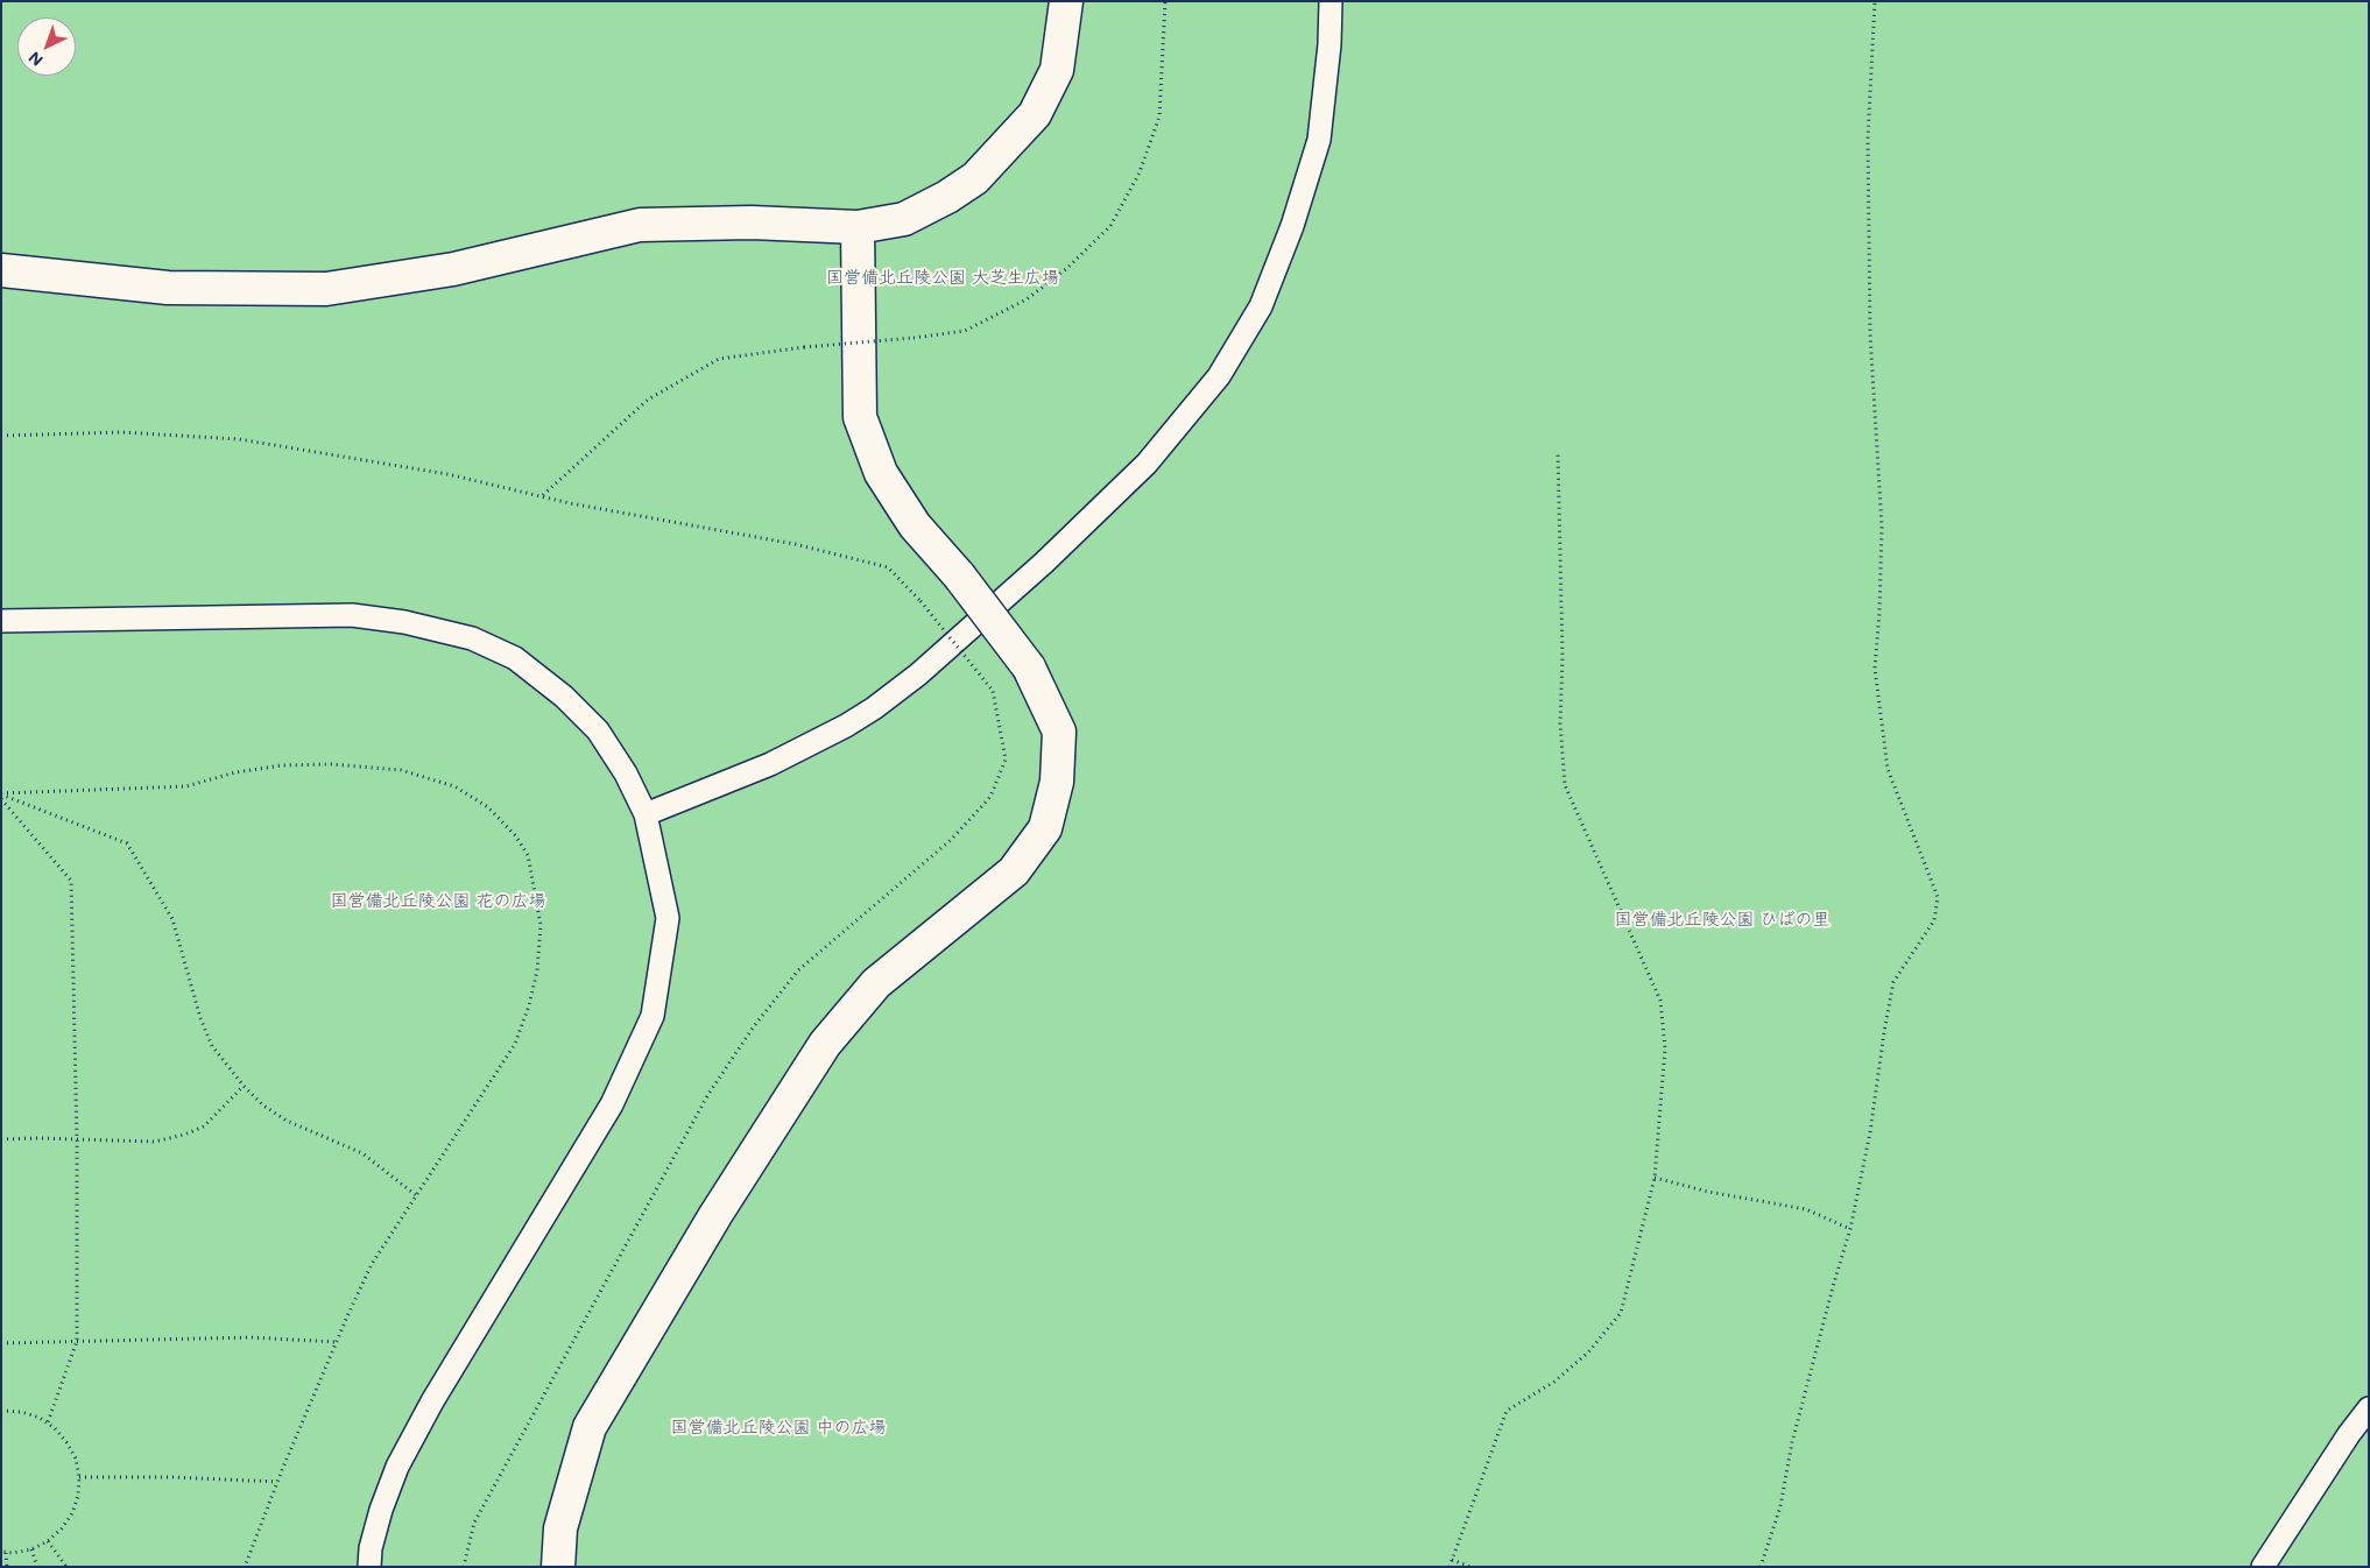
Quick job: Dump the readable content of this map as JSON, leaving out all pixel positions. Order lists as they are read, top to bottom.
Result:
{
  "parks": [
    "国営備北丘陵公園 大芝生広場",
    "国営備北丘陵公園 花の広場",
    "国営備北丘陵公園 ひばの里",
    "国営備北丘陵公園 中の広場"
  ],
  "north": "bottom left"
}
